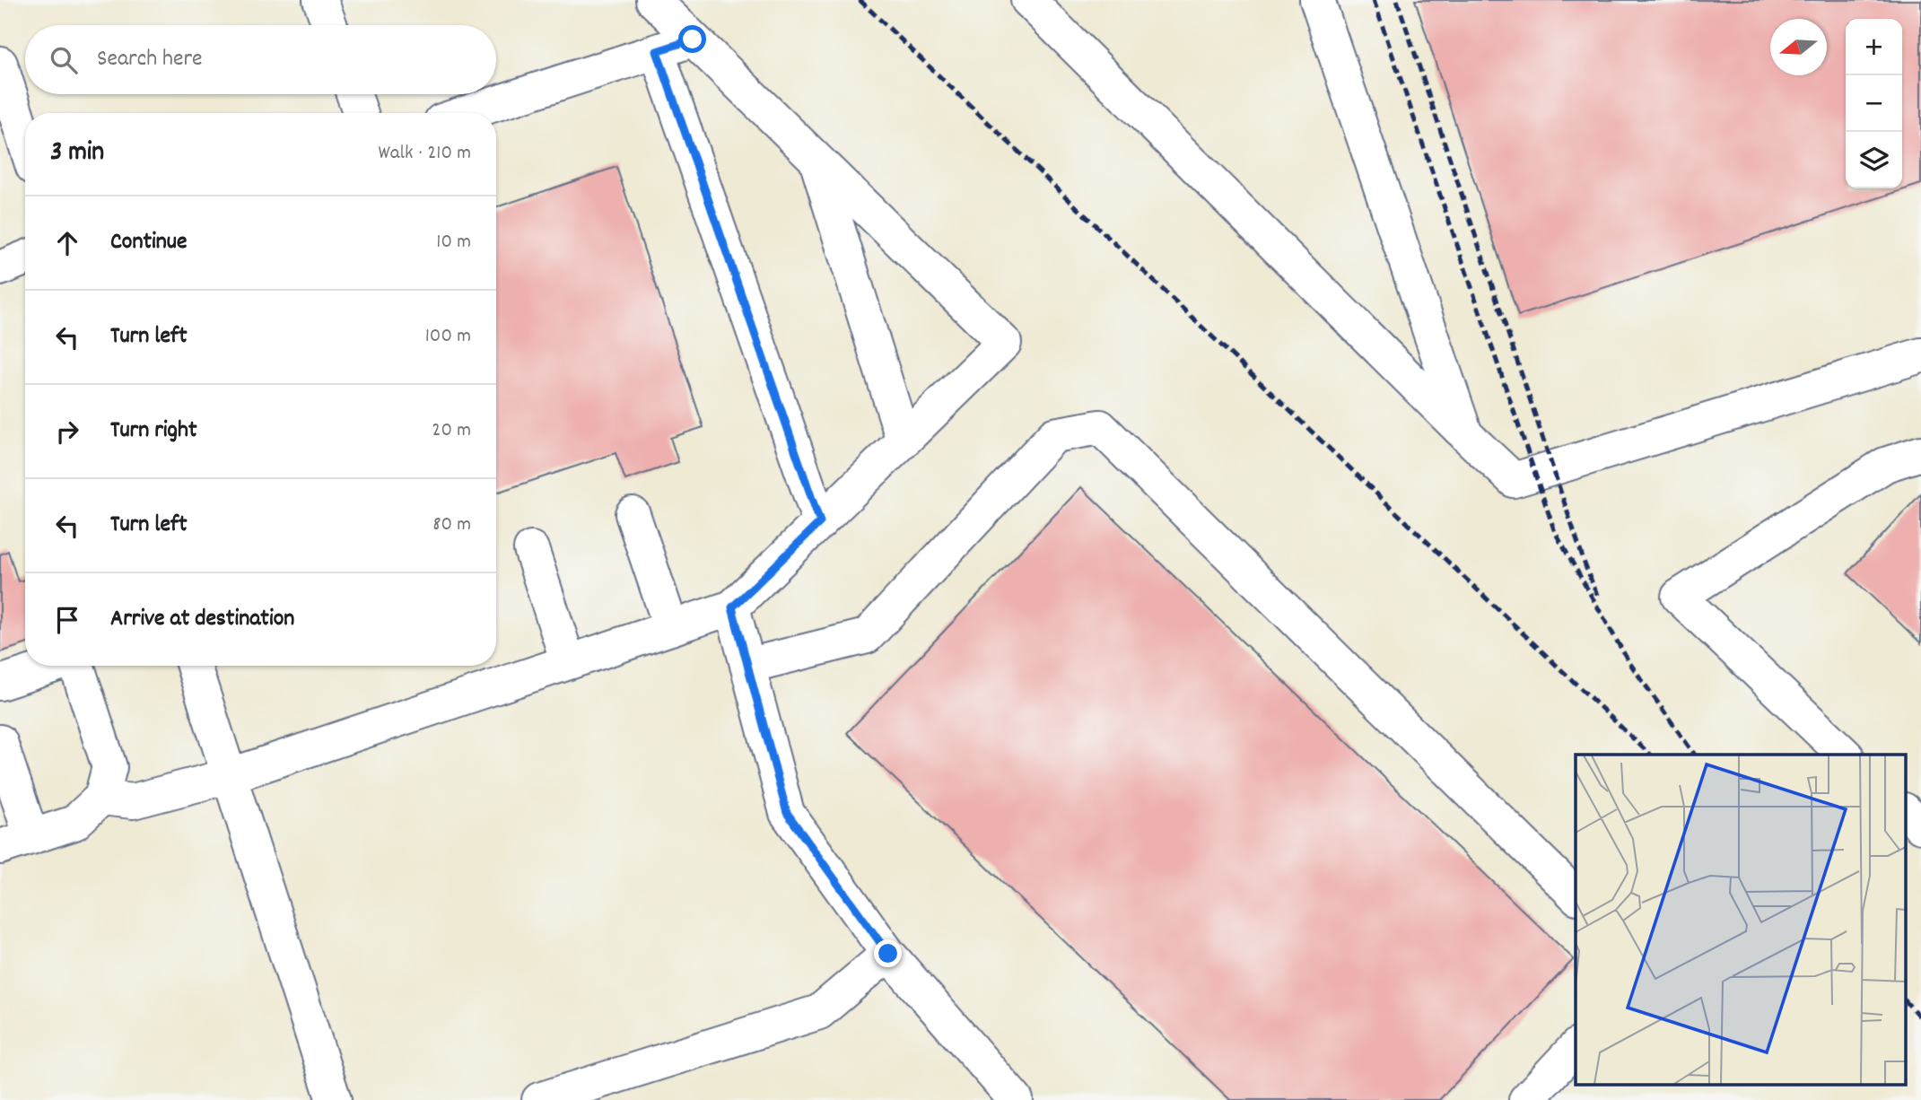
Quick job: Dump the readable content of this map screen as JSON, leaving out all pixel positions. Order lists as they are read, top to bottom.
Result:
{
  "north": "left",
  "page": {
    "map_buttons": ["+", "−"],
    "search": "Search here",
    "heading": ["3 min", "Walk · 210 m"],
    "list": [
      ["Continue", "10 m"],
      ["Turn left", "100 m"],
      ["Turn right", "20 m"],
      ["Turn left", "80 m"],
      "Arrive at destination"
    ]
  }
}
